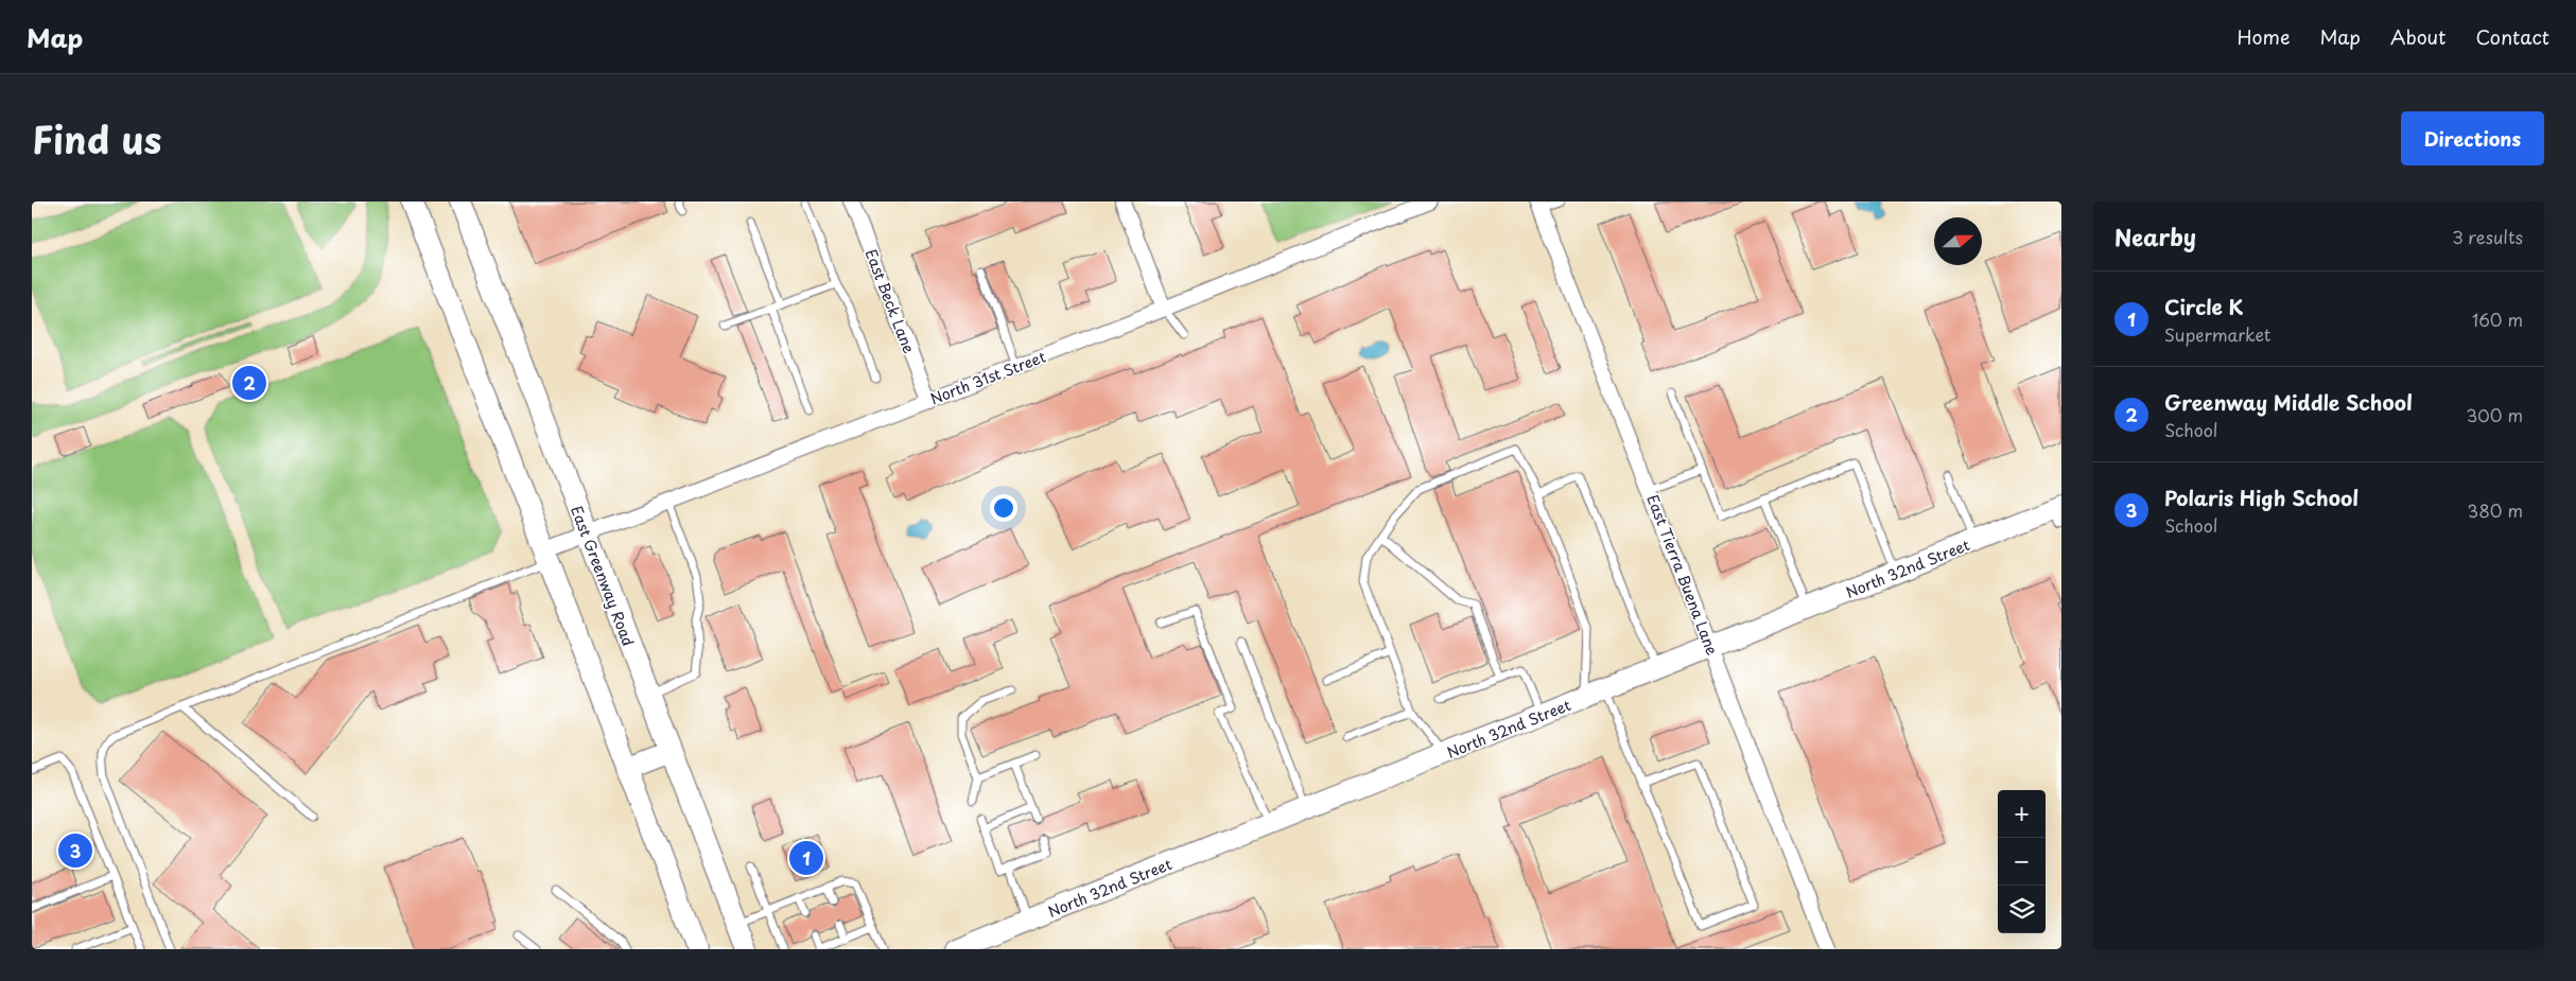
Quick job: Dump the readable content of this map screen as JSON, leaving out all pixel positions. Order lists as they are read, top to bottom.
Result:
{
  "streets": {
    "main road": ["North 32nd Street", "East Greenway Road"],
    "street": ["East Beck Lane", "North 31st Street", "East Tierra Buena Lane"]
  },
  "crossings": [
    ["East Beck Lane", "North 31st Street"],
    ["North 31st Street", "East Greenway Road"],
    ["North 32nd Street", "East Tierra Buena Lane"]
  ],
  "north": "right",
  "page": {
    "header": "Map",
    "nav": [
      "Home",
      "Map",
      "About",
      "Contact"
    ],
    "title": "Find us",
    "buttons": "Directions",
    "heading": ["Nearby", "3 results"],
    "list": [
      {
        "mark": "1",
        "name": "Circle K",
        "note": "Supermarket",
        "value": "160 m"
      },
      {
        "mark": "2",
        "name": "Greenway Middle School",
        "note": "School",
        "value": "300 m"
      },
      {
        "mark": "3",
        "name": "Polaris High School",
        "note": "School",
        "value": "380 m"
      }
    ],
    "pins": ["2", "3", "1"],
    "map_buttons": ["+", "−"]
  }
}
